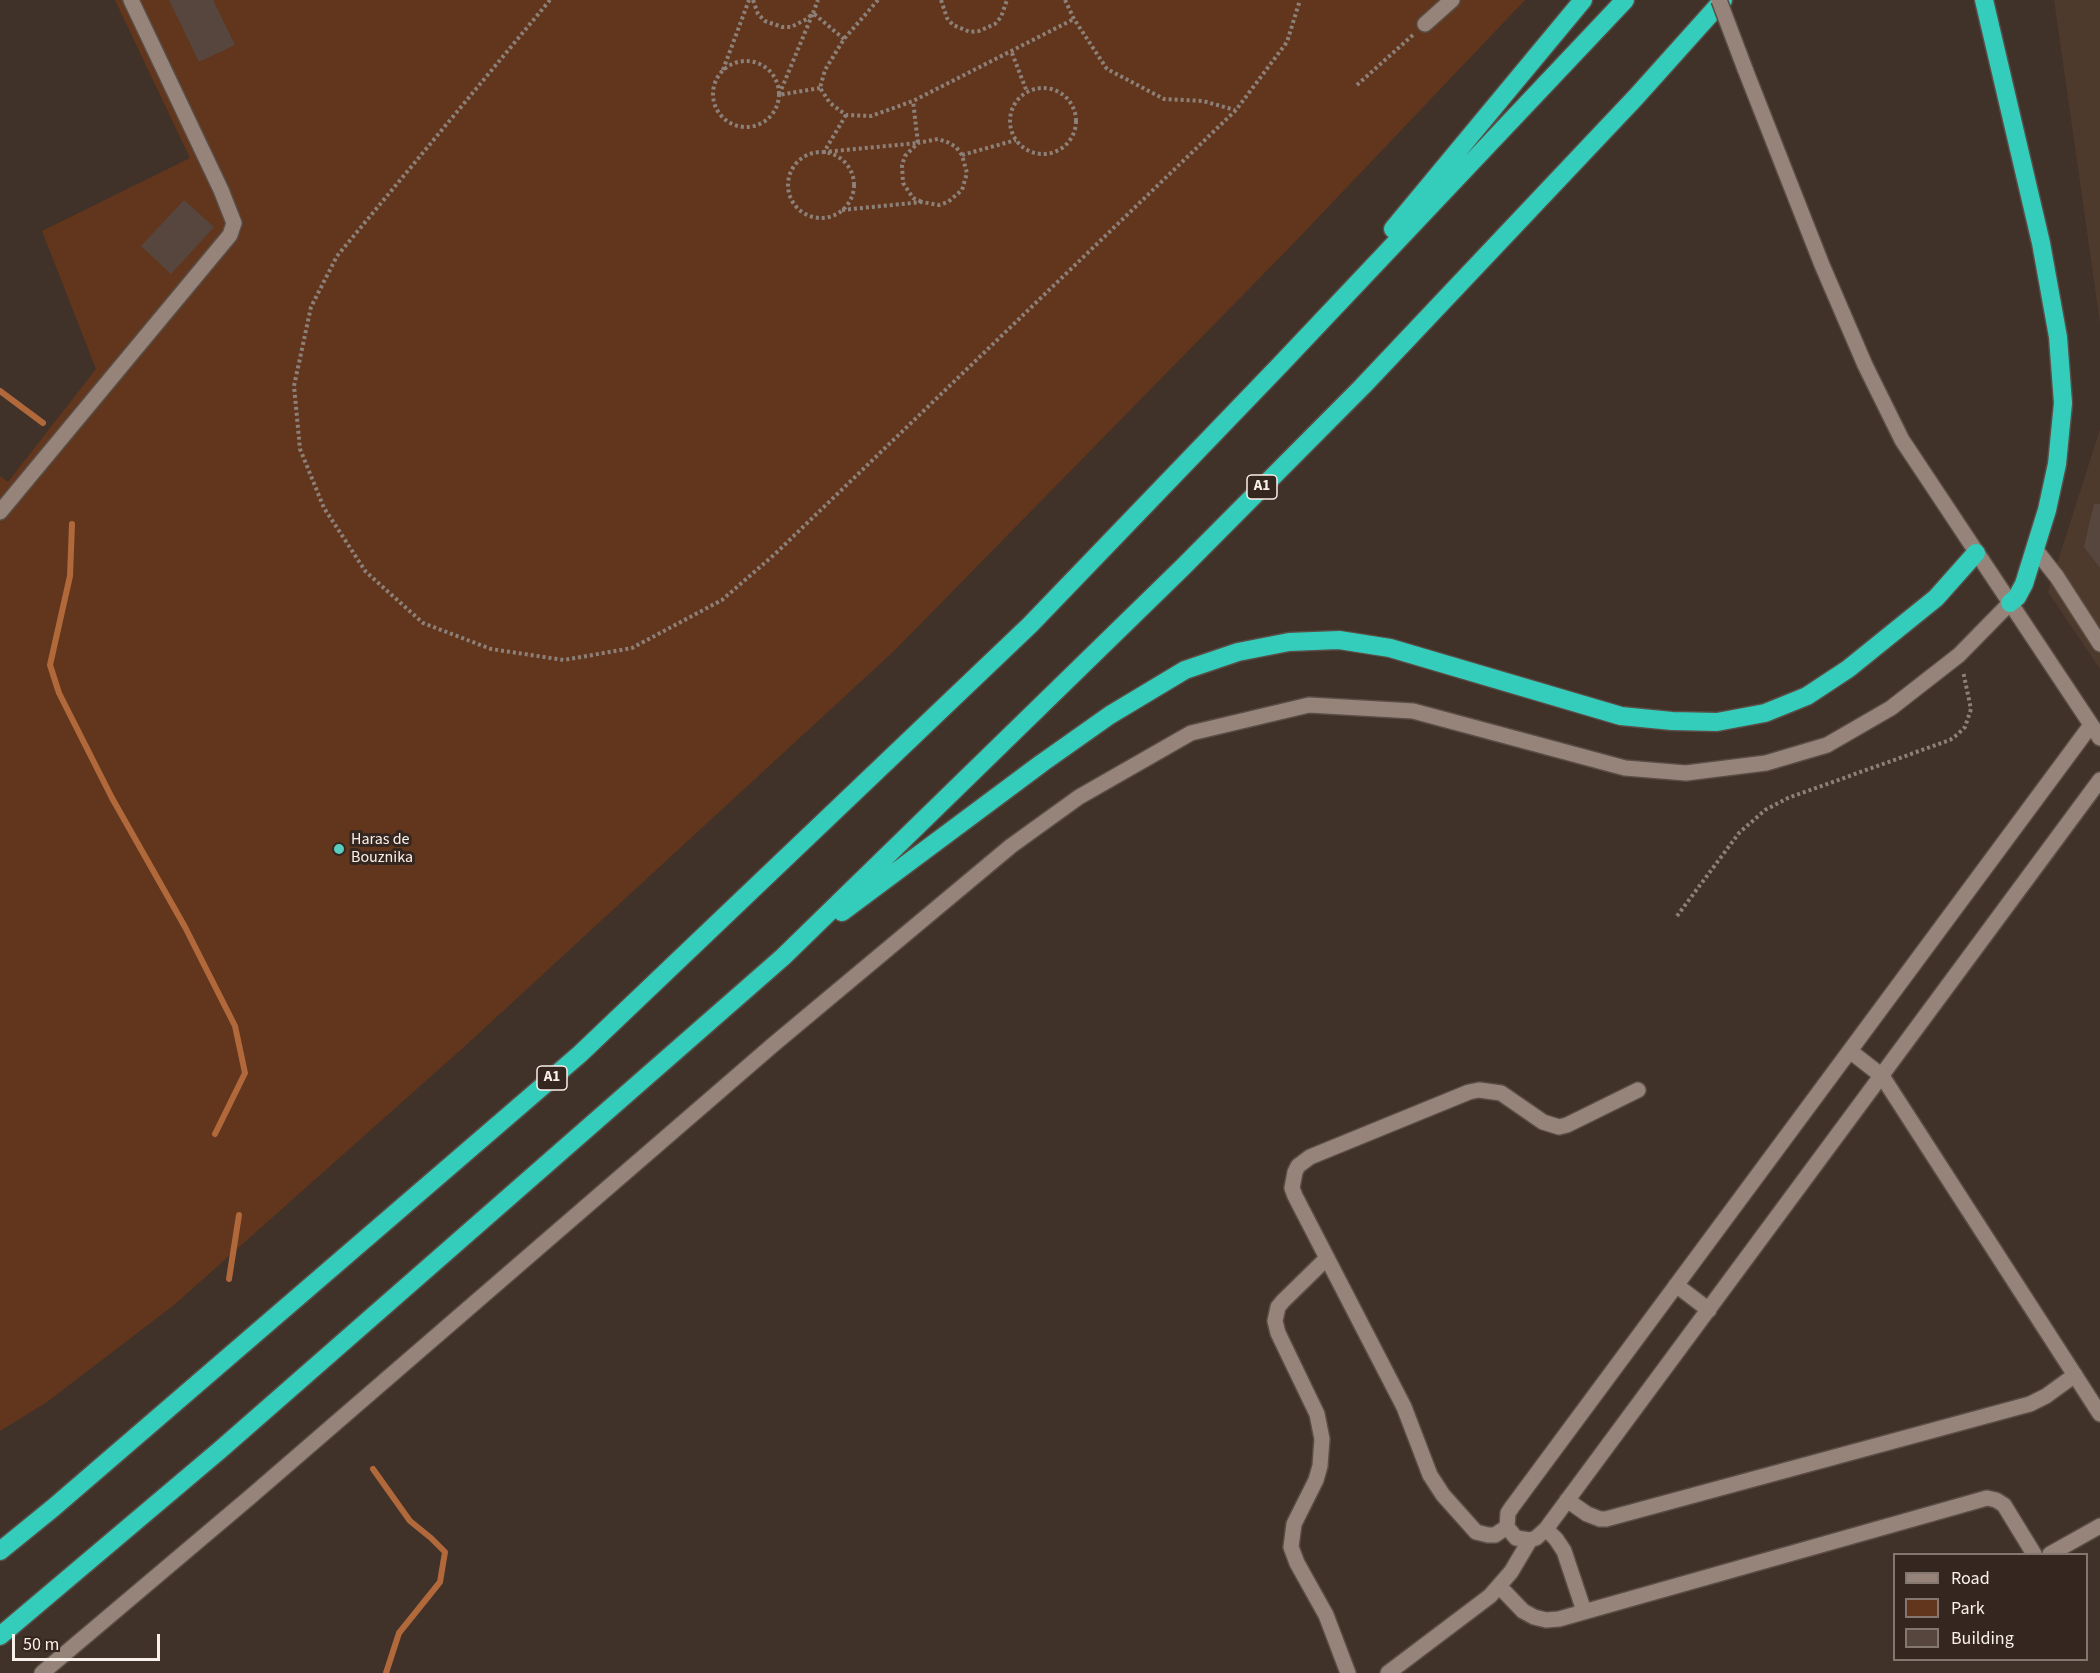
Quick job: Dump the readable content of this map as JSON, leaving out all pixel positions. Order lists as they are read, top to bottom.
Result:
{
  "streets": {
    "highway": ["A1"]
  },
  "places": ["Haras de Bouznika"],
  "legend": ["Road", "Park", "Building"],
  "scale_bar": "50 m"
}
